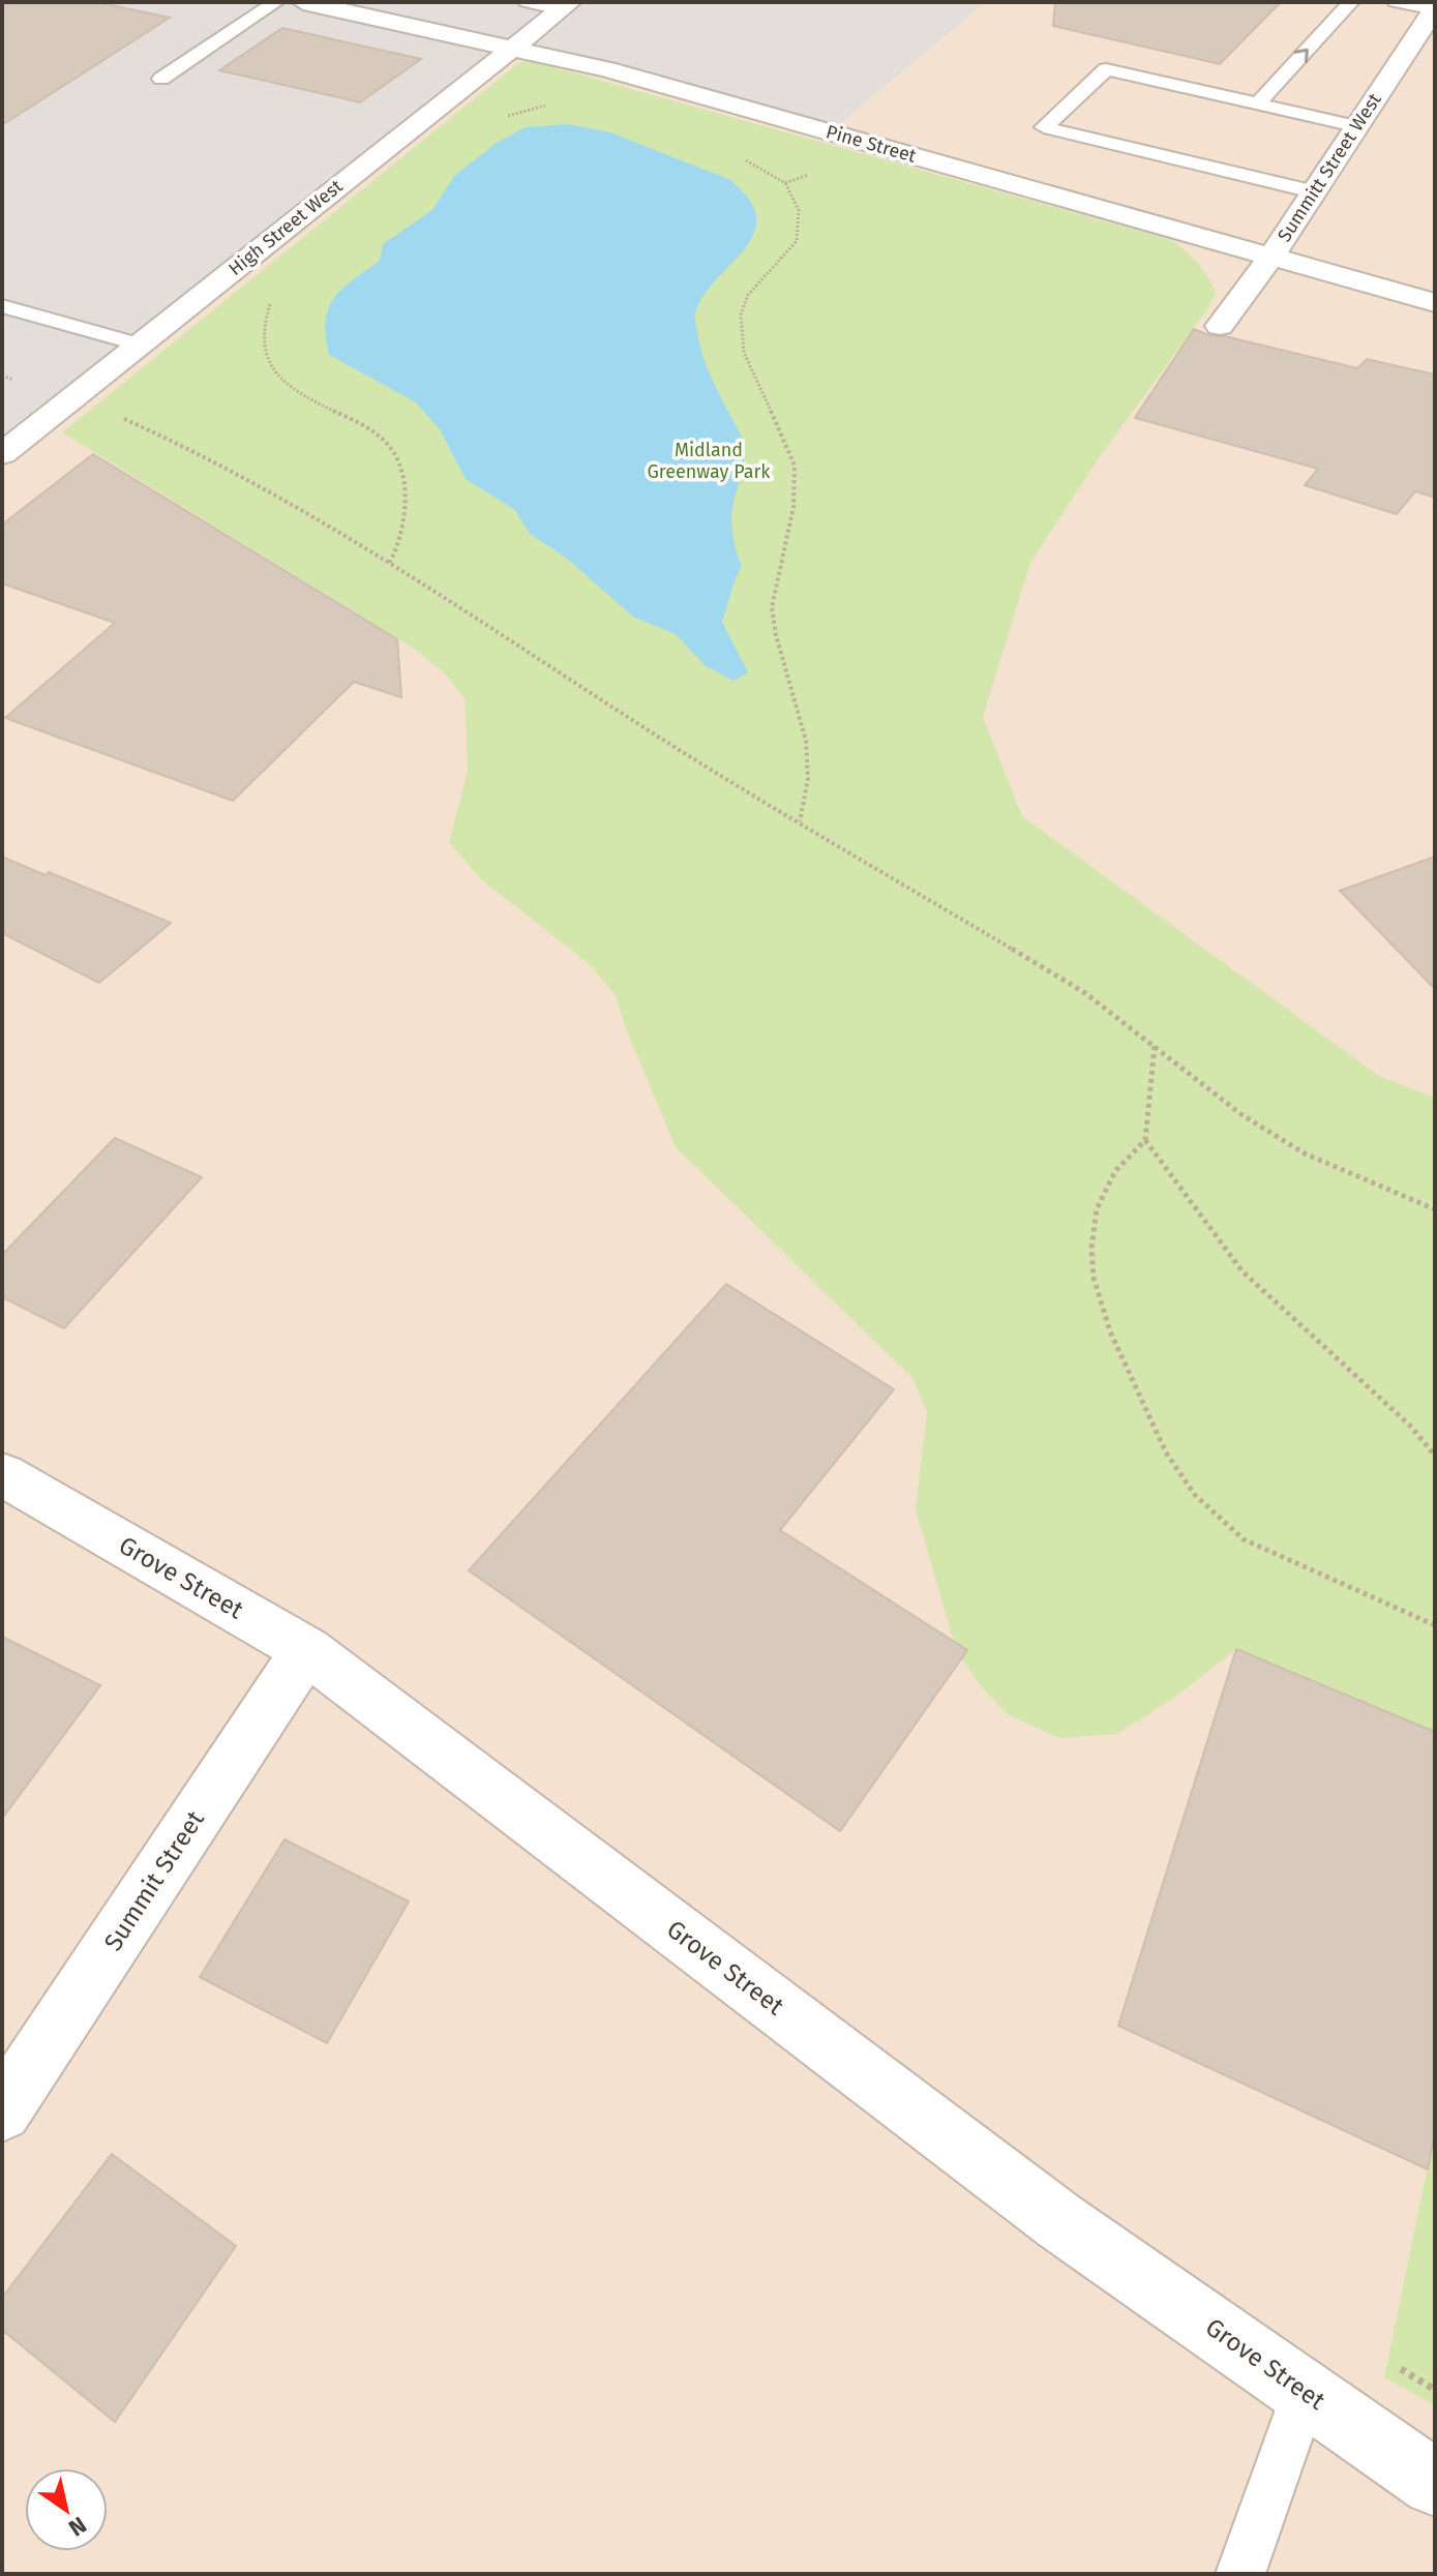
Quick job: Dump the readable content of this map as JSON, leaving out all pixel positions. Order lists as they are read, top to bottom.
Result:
{
  "streets": {
    "street": [
      "Pine Street",
      "Summitt Street West",
      "High Street West",
      "Grove Street",
      "Summit Street"
    ]
  },
  "crossings": [
    ["Pine Street", "Summitt Street West"],
    ["Pine Street", "High Street West"],
    ["Grove Street", "Summit Street"]
  ],
  "parks": ["Midland Greenway Park"],
  "north": "bottom right"
}
